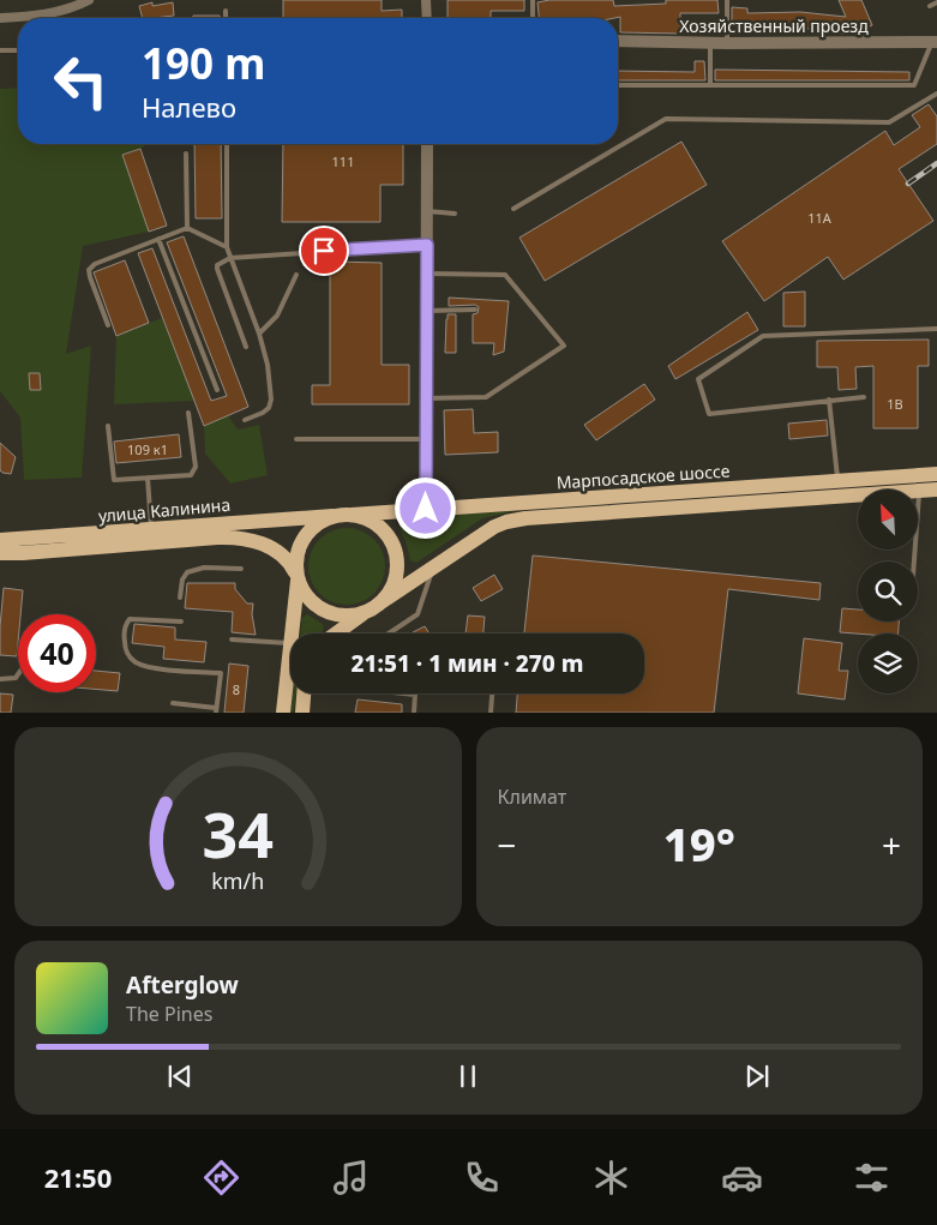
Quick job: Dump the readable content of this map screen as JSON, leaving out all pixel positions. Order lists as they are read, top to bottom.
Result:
{
  "streets": {
    "main road": ["Марпосадское шоссе", "улица Калинина"],
    "street": ["Хозяйственный проезд"]
  },
  "crossings": [
    ["Марпосадское шоссе", "улица Калинина"]
  ],
  "house_numbers": [
    "111",
    "11А",
    "1В",
    "109 к1",
    "8"
  ],
  "north": "top left",
  "page": {
    "turn": ["190 m", "Налево"],
    "limit": "40",
    "trip": "21:51 · 1 мин · 270 m",
    "tile": "Климат",
    "heat": ["−", "19°", "+"],
    "song": ["Afterglow", "The Pines"],
    "tabs": "21:50",
    "gauge": ["34", "km/h"]
  }
}
